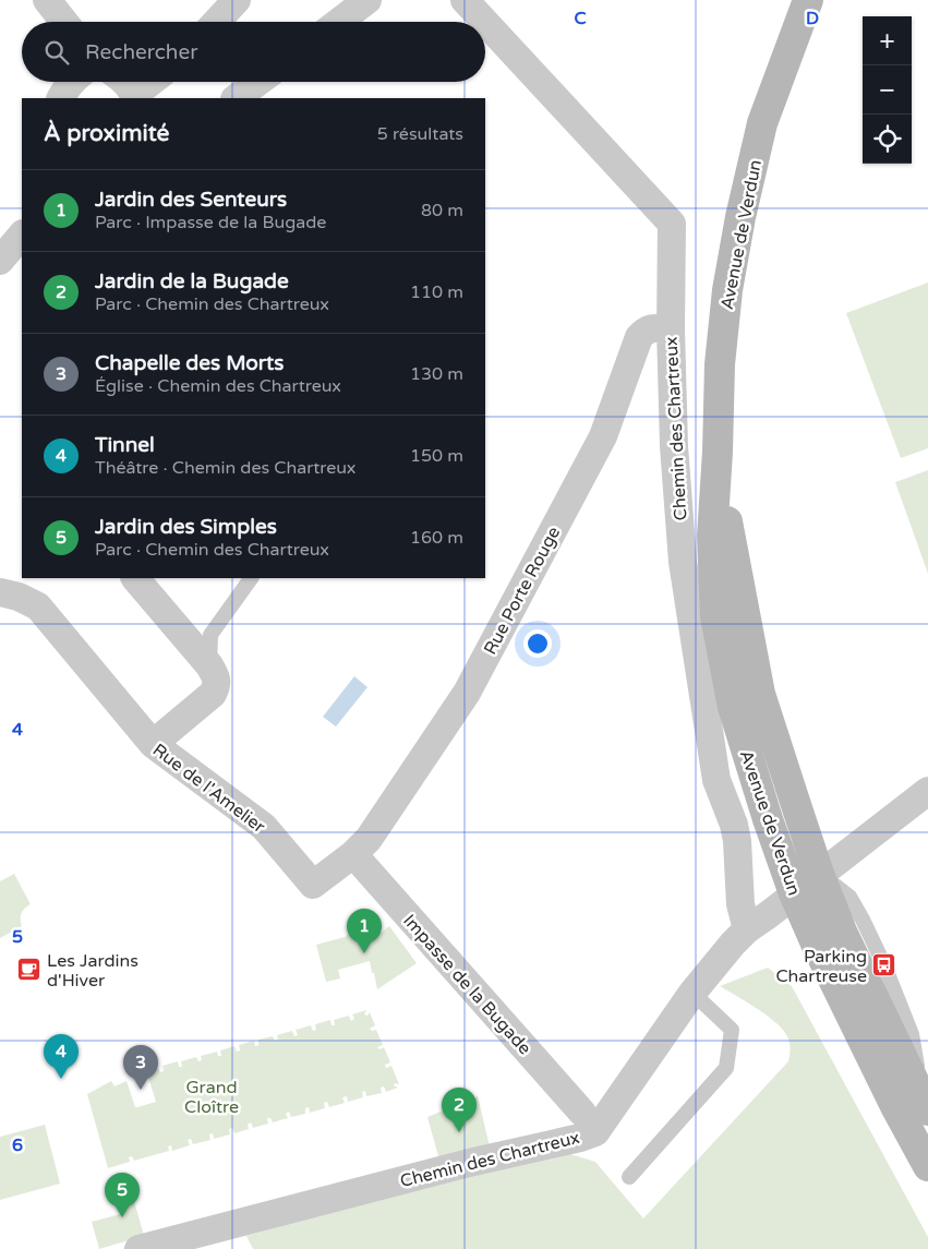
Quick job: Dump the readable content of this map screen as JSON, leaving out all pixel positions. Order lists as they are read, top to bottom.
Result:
{
  "streets": {
    "main road": ["Avenue de Verdun"],
    "street": [
      "Chemin des Chartreux",
      "Rue Porte Rouge",
      "Rue de l'Amelier",
      "Impasse de la Bugade"
    ]
  },
  "crossings": [
    ["Avenue de Verdun", "Chemin des Chartreux"],
    ["Chemin des Chartreux", "Rue Porte Rouge"],
    ["Rue Porte Rouge", "Rue de l'Amelier"],
    ["Rue Porte Rouge", "Impasse de la Bugade"],
    ["Rue de l'Amelier", "Impasse de la Bugade"]
  ],
  "parks": ["Grand Cloître"],
  "places": {
    "bus stop": ["Parking Chartreuse"],
    "cafe": ["Les Jardins d'Hiver"]
  },
  "page": {
    "map_buttons": ["+", "−"],
    "search": "Rechercher",
    "heading": ["À proximité", "5 résultats"],
    "list": [
      {
        "mark": "1",
        "name": "Jardin des Senteurs",
        "note": "Parc · Impasse de la Bugade",
        "value": "80 m"
      },
      {
        "mark": "2",
        "name": "Jardin de la Bugade",
        "note": "Parc · Chemin des Chartreux",
        "value": "110 m"
      },
      {
        "mark": "3",
        "name": "Chapelle des Morts",
        "note": "Église · Chemin des Chartreux",
        "value": "130 m"
      },
      {
        "mark": "4",
        "name": "Tinnel",
        "note": "Théâtre · Chemin des Chartreux",
        "value": "150 m"
      },
      {
        "mark": "5",
        "name": "Jardin des Simples",
        "note": "Parc · Chemin des Chartreux",
        "value": "160 m"
      }
    ],
    "pins": [
      "1",
      "4",
      "3",
      "2",
      "5"
    ]
  },
  "grid": {
    "columns": ["C", "D"],
    "rows": ["4", "5", "6"]
  }
}
